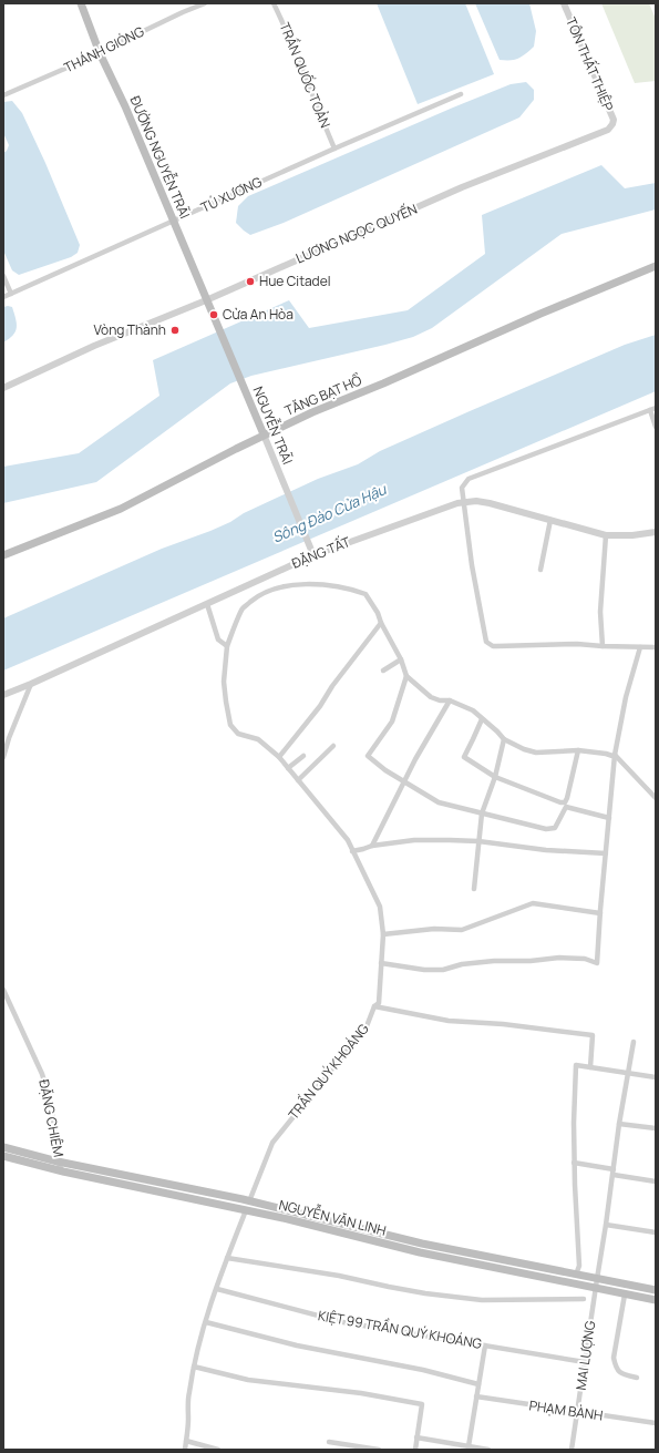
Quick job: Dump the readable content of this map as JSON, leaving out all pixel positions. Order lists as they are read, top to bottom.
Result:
{
  "streets": {
    "main road": [
      "ĐƯỜNG NGUYỄN TRÃI",
      "TĂNG BẠT HỔ",
      "NGUYỄN TRÃI",
      "NGUYỄN VĂN LINH"
    ],
    "street": [
      "THÁNH GIÓNG",
      "TÔN THẤT THIỆP",
      "TRẦN QUỐC TOẢN",
      "TÚ XƯƠNG",
      "LƯƠNG NGỌC QUYẾN",
      "ĐẶNG TẤT",
      "TRẦN QUÝ KHOÁNG",
      "ĐẶNG CHIÊM",
      "KIỆT 99 TRẦN QUÝ KHOÁNG",
      "MAI LƯỢNG",
      "PHẠM BÀNH"
    ]
  },
  "crossings": [
    ["THÁNH GIÓNG", "ĐƯỜNG NGUYỄN TRÃI"],
    ["TÔN THẤT THIỆP", "LƯƠNG NGỌC QUYẾN"],
    ["TRẦN QUỐC TOẢN", "TÚ XƯƠNG"],
    ["ĐƯỜNG NGUYỄN TRÃI", "TÚ XƯƠNG"],
    ["ĐƯỜNG NGUYỄN TRÃI", "LƯƠNG NGỌC QUYẾN"],
    ["ĐƯỜNG NGUYỄN TRÃI", "NGUYỄN TRÃI"],
    ["TĂNG BẠT HỔ", "NGUYỄN TRÃI"],
    ["NGUYỄN TRÃI", "ĐẶNG TẤT"],
    ["TRẦN QUÝ KHOÁNG", "NGUYỄN VĂN LINH"],
    ["ĐẶNG CHIÊM", "NGUYỄN VĂN LINH"],
    ["NGUYỄN VĂN LINH", "MAI LƯỢNG"],
    ["KIỆT 99 TRẦN QUÝ KHOÁNG", "MAI LƯỢNG"],
    ["MAI LƯỢNG", "PHẠM BÀNH"]
  ],
  "water": ["Sông Đào Cửa Hậu"],
  "places": ["Hue Citadel", "Cửa An Hòa", "Vòng Thành"]
}
